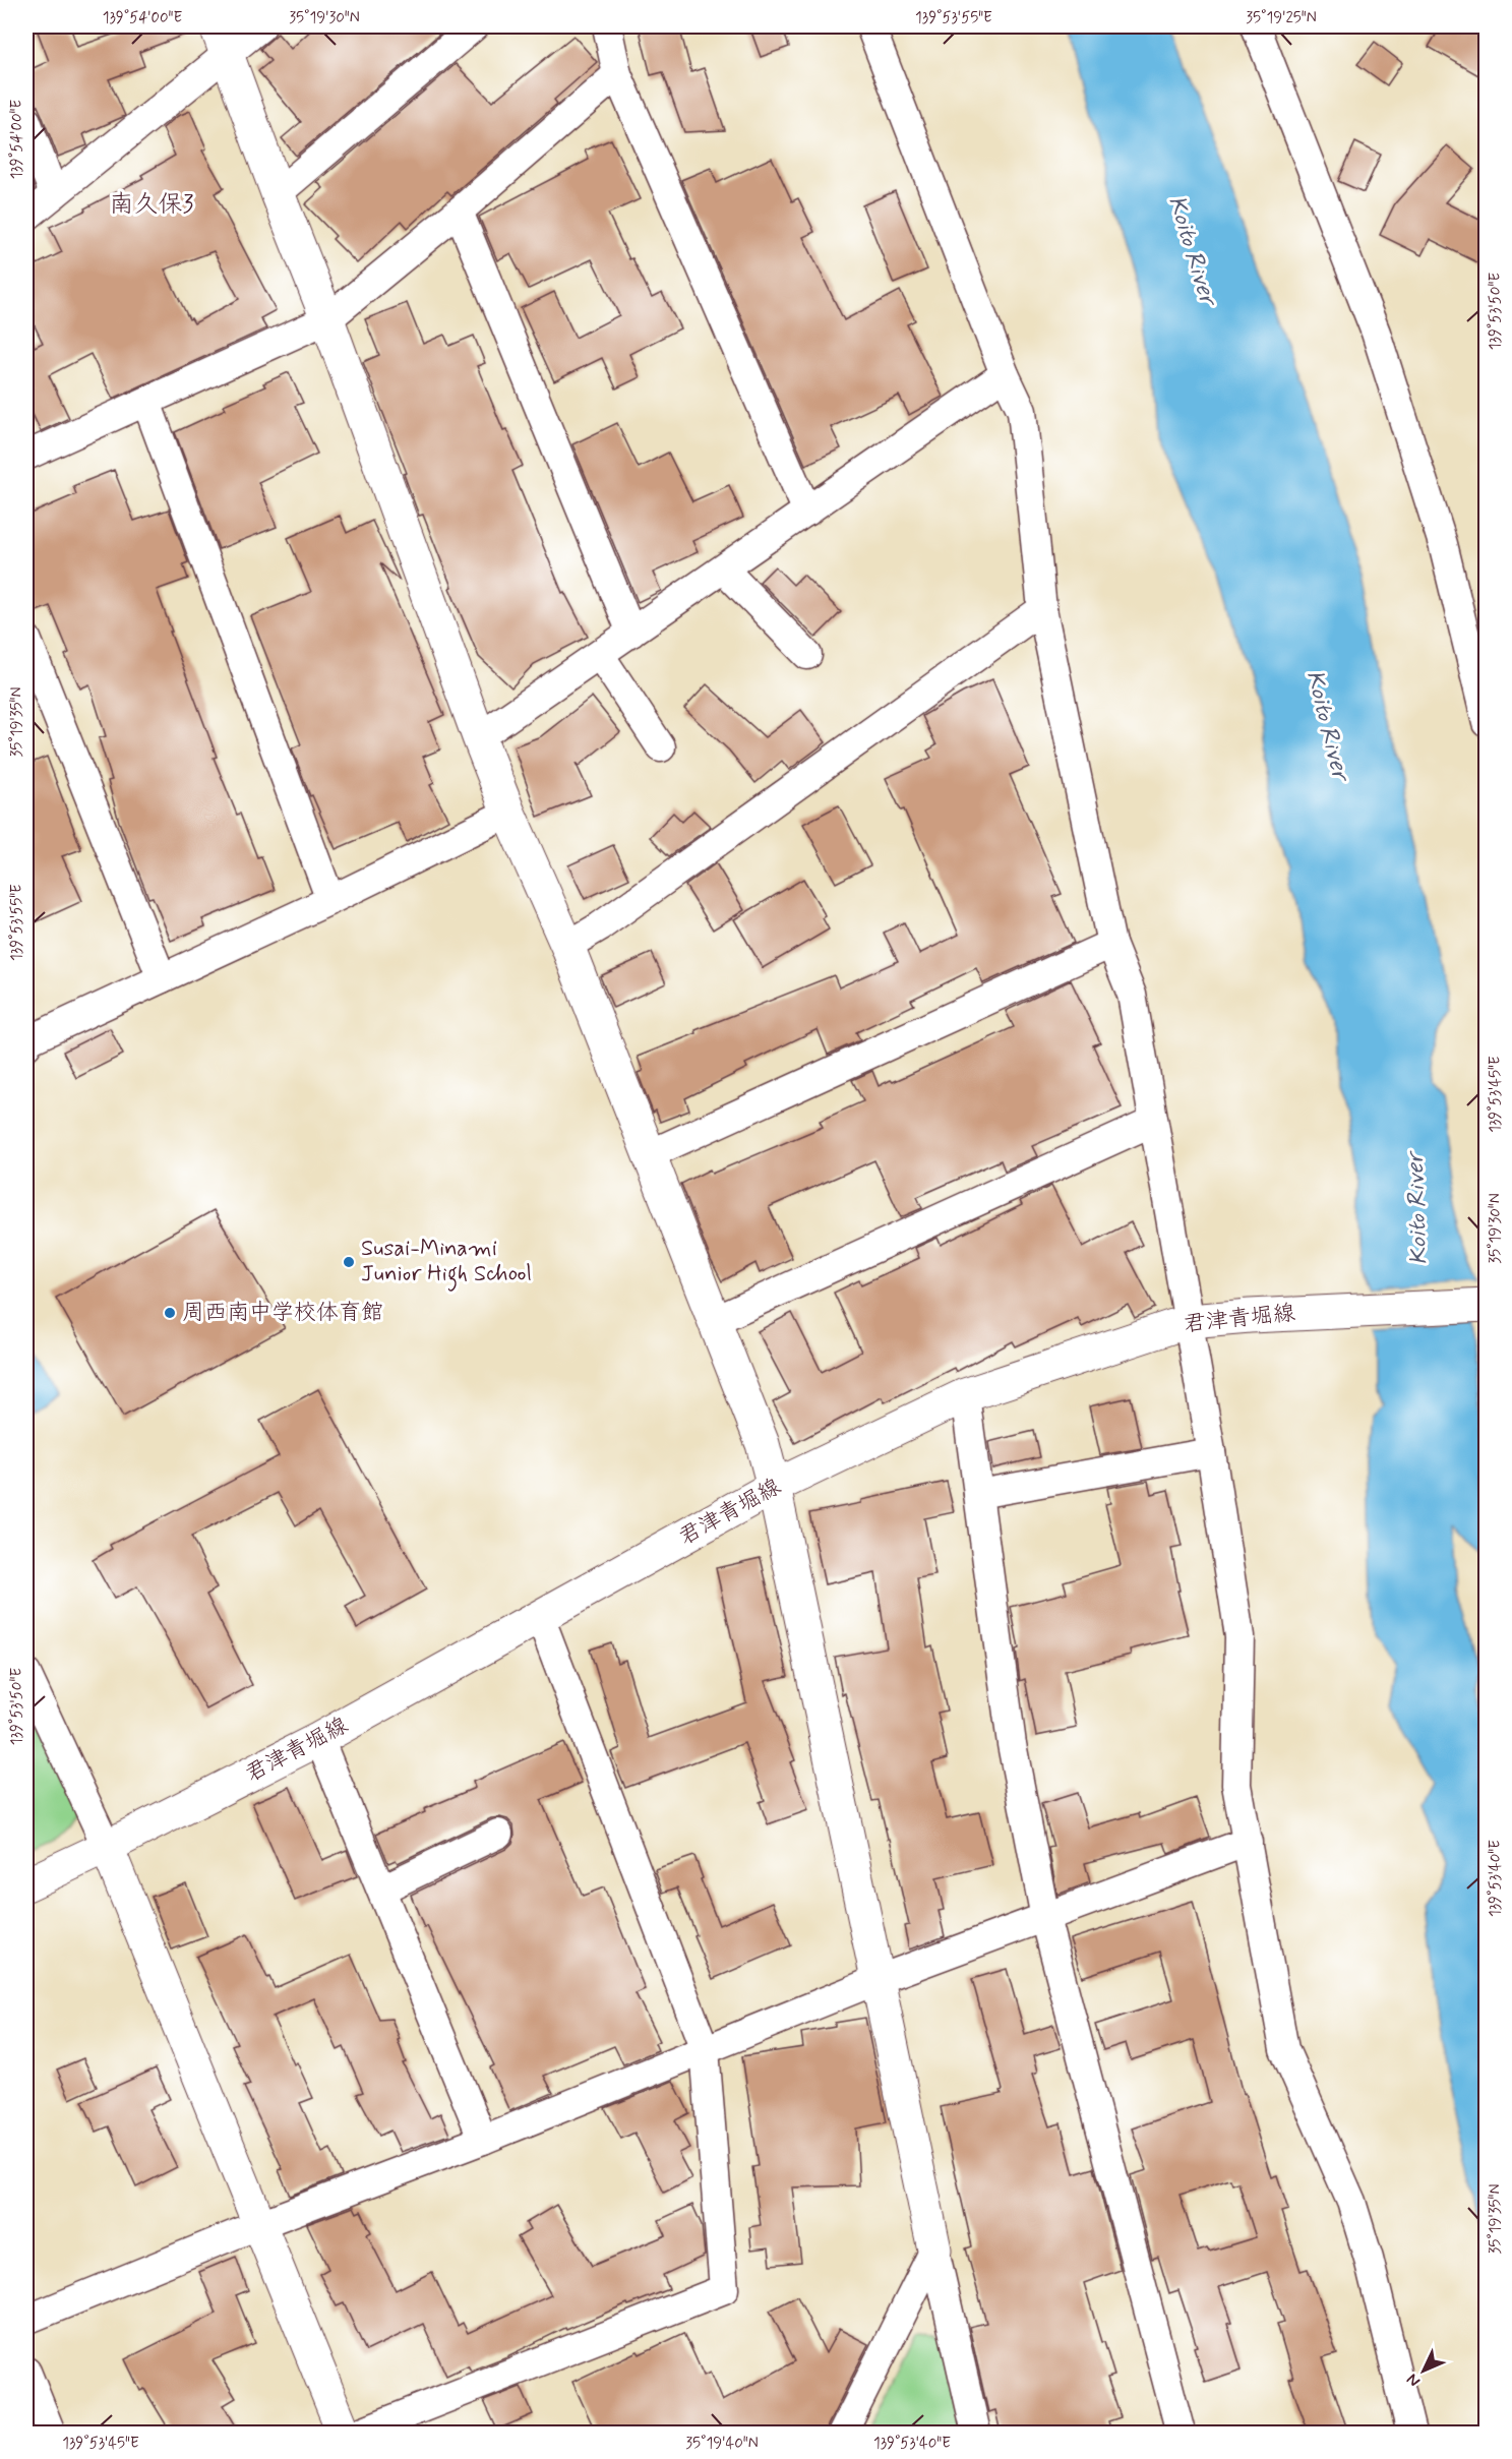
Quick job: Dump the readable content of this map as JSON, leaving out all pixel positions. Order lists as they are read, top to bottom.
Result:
{
  "streets": {
    "street": ["君津青堀線"]
  },
  "districts": ["南久保3"],
  "water": ["Koito River"],
  "places": ["Susai-Minami Junior High School", "周西南中学校体育館"],
  "north": "bottom left",
  "coordinates": [
    "139°54'00\"E",
    "35°19'30\"N",
    "139°53'55\"E",
    "35°19'25\"N",
    "139°53'50\"E",
    "35°19'35\"N",
    "139°53'45\"E",
    "139°53'40\"E",
    "35°19'40\"N"
  ]
}
